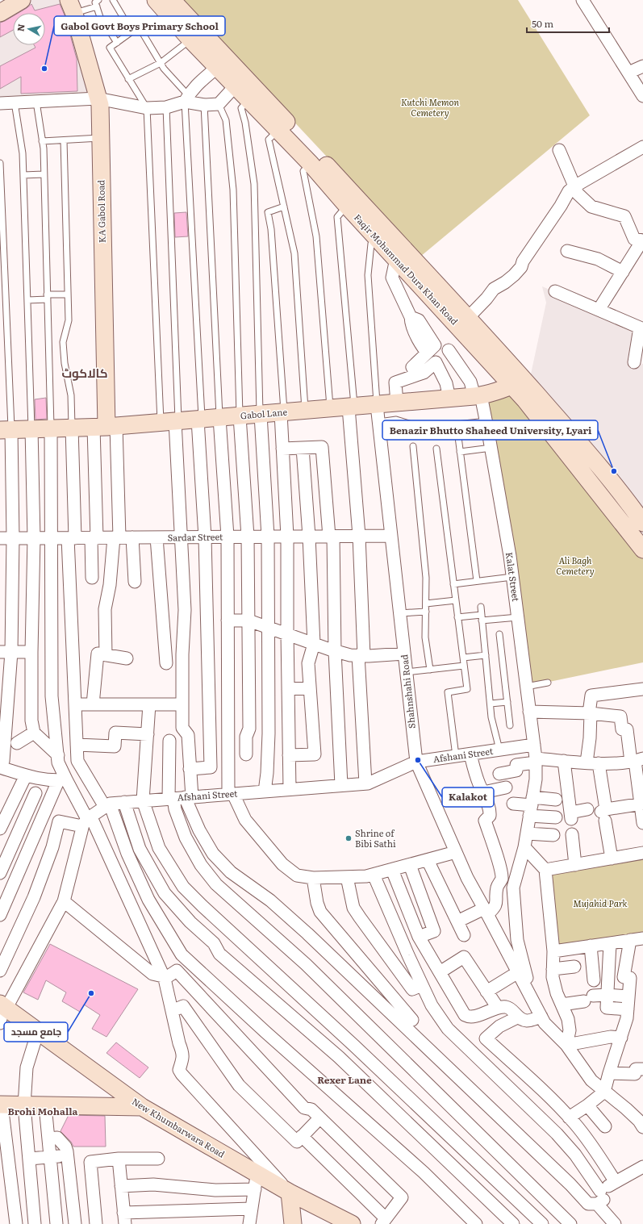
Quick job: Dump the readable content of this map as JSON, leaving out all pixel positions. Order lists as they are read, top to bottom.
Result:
{
  "streets": {
    "main road": [
      "KA Gabol Road",
      "Faqir Mohammad Dura Khan Road",
      "Gabol Lane",
      "New Khumbarwara Road"
    ],
    "street": [
      "Sardar Street",
      "Kalat Street",
      "Shahnshahi Road",
      "Afshani Street"
    ]
  },
  "crossings": [
    ["KA Gabol Road", "Gabol Lane"],
    ["Faqir Mohammad Dura Khan Road", "Gabol Lane"],
    ["Gabol Lane", "Kalat Street"],
    ["Gabol Lane", "Shahnshahi Road"],
    ["Sardar Street", "Shahnshahi Road"],
    ["Kalat Street", "Shahnshahi Road"],
    ["Kalat Street", "Afshani Street"],
    ["Shahnshahi Road", "Afshani Street"]
  ],
  "districts": ["کالاکوٹ", "Rexer Lane", "Brohi Mohalla"],
  "parks": ["Kutchi Memon Cemetery", "Ali Bagh Cemetery", "Mujahid Park"],
  "places": [
    "Gabol Govt Boys Primary School",
    "Benazir Bhutto Shaheed University, Lyari",
    "Kalakot",
    "Shrine of Bibi Sathi",
    "جامع مسجد"
  ],
  "scale_bar": "50 m",
  "north": "left"
}
